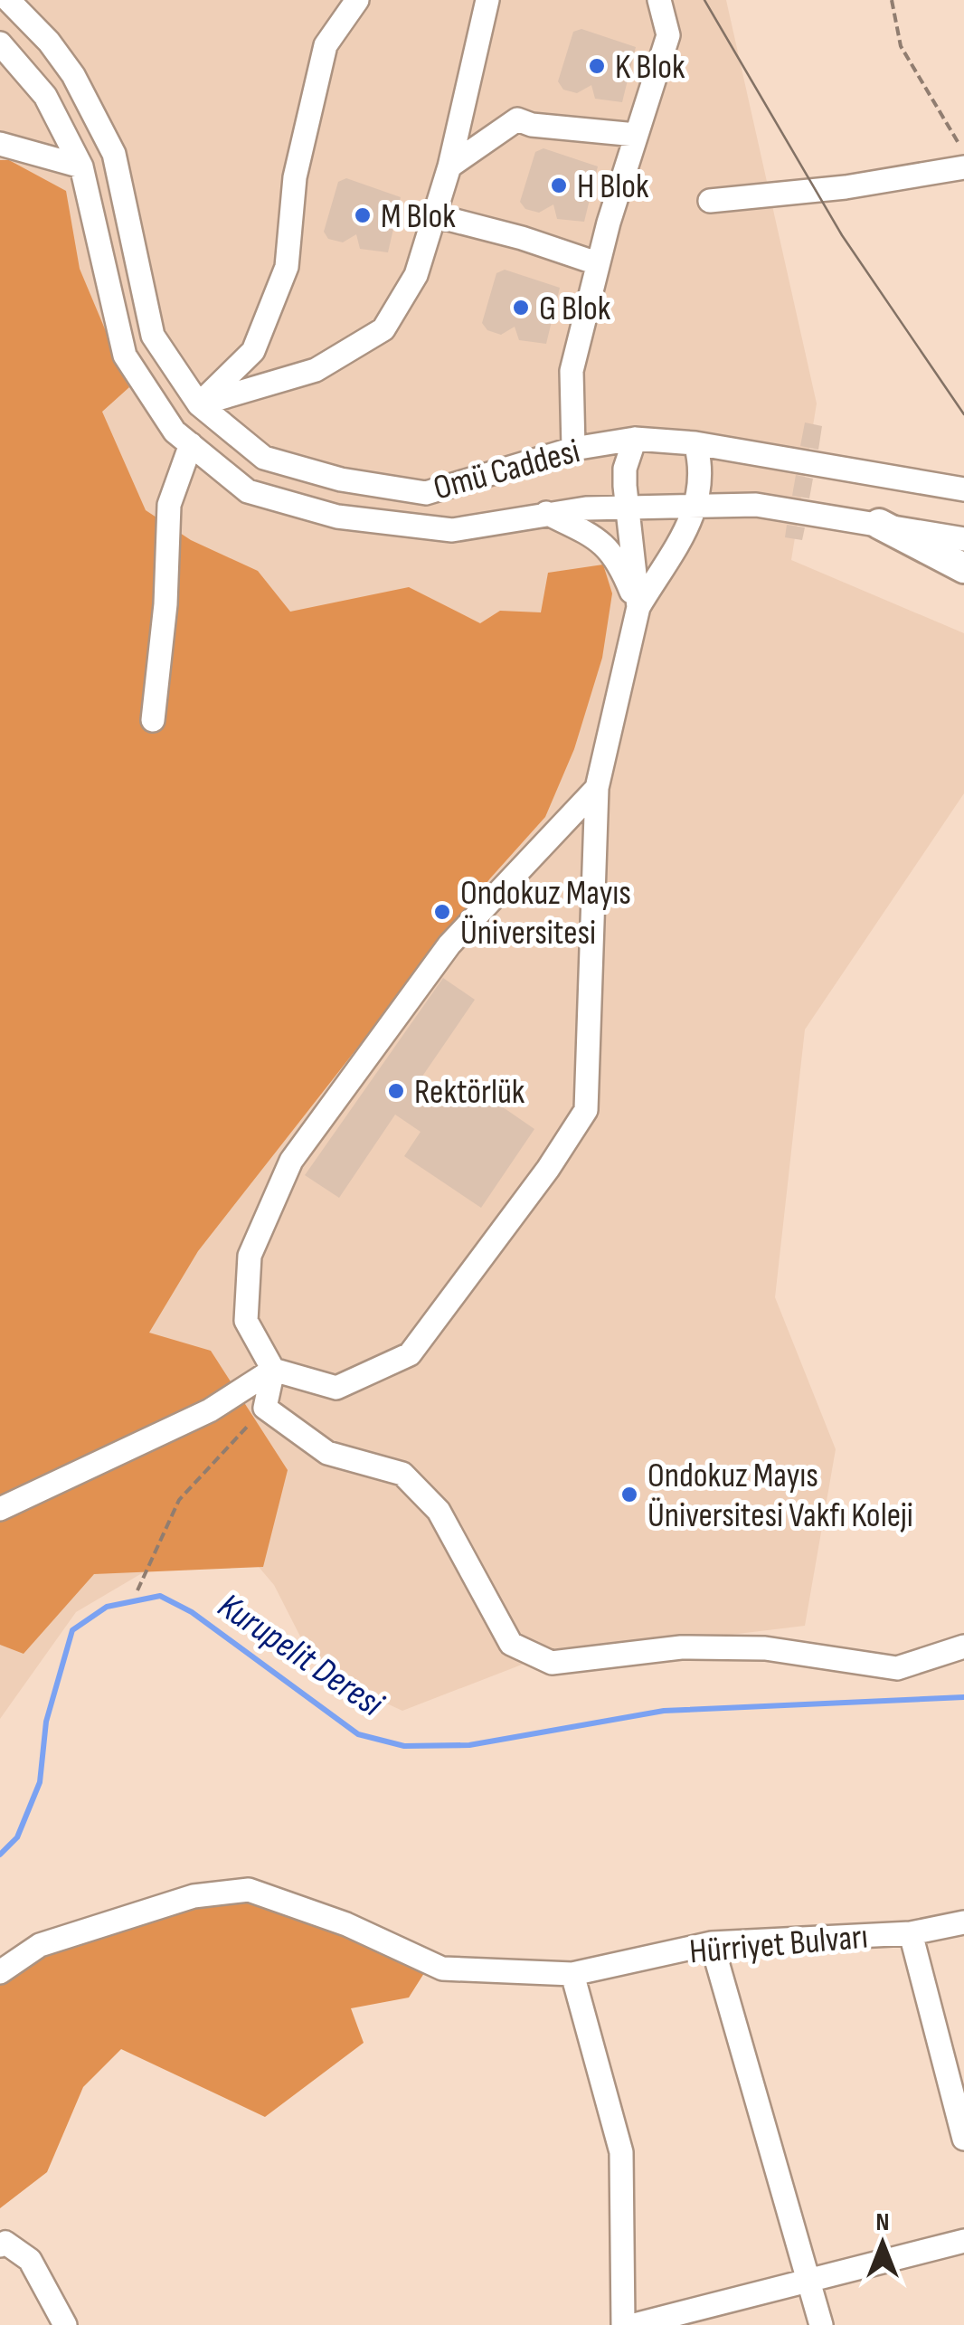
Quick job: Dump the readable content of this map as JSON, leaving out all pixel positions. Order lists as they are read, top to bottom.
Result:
{
  "streets": {
    "street": ["Omü Caddesi", "Hürriyet Bulvarı"]
  },
  "water": ["Kurupelit Deresi"],
  "places": [
    "K Blok",
    "H Blok",
    "M Blok",
    "G Blok",
    "Ondokuz Mayıs Üniversitesi",
    "Rektörlük",
    "Ondokuz Mayıs Üniversitesi Vakfı Koleji"
  ],
  "north": "top"
}
